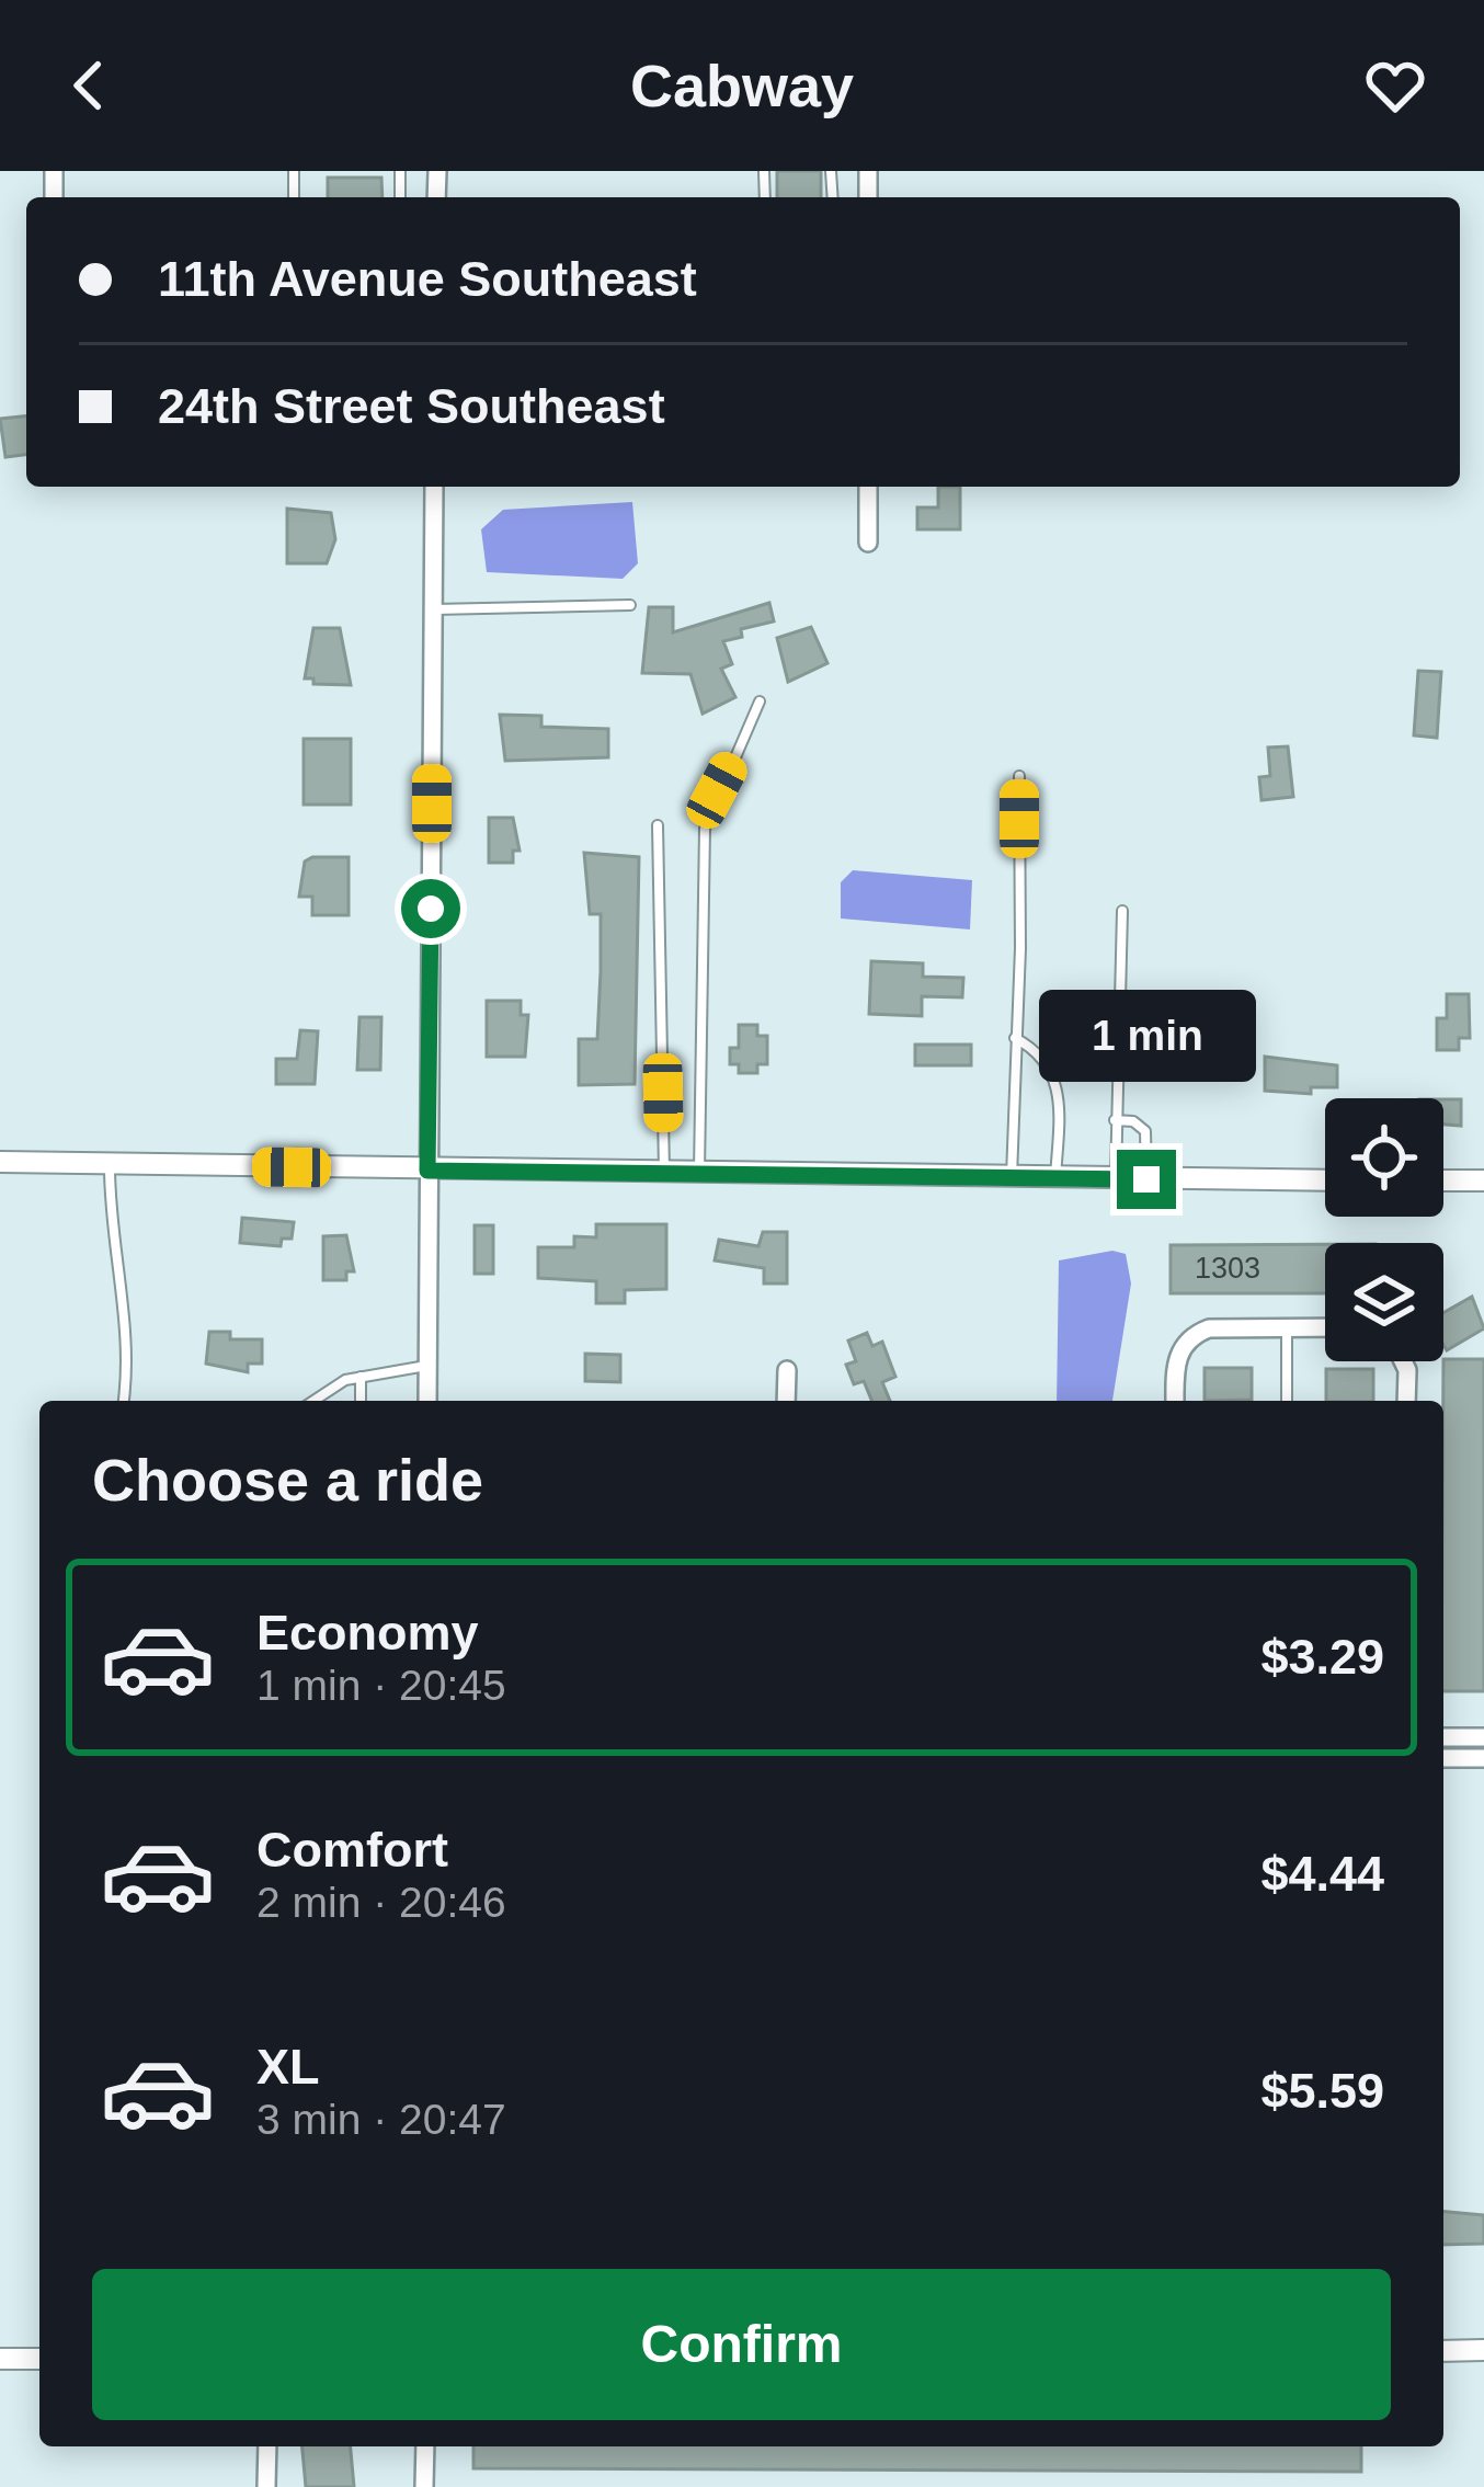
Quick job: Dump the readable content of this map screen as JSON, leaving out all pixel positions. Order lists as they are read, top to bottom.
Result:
{
  "house_numbers": ["1303"],
  "page": {
    "header": "Cabway",
    "banner": ["11th Avenue Southeast", "24th Street Southeast"],
    "bubble": "1 min",
    "heading": "Choose a ride",
    "list": [
      {
        "name": "Economy",
        "note": "1 min · 20:45",
        "value": "$3.29"
      },
      {
        "name": "Comfort",
        "note": "2 min · 20:46",
        "value": "$4.44"
      },
      {
        "name": "XL",
        "note": "3 min · 20:47",
        "value": "$5.59"
      }
    ],
    "buttons": "Confirm"
  }
}
